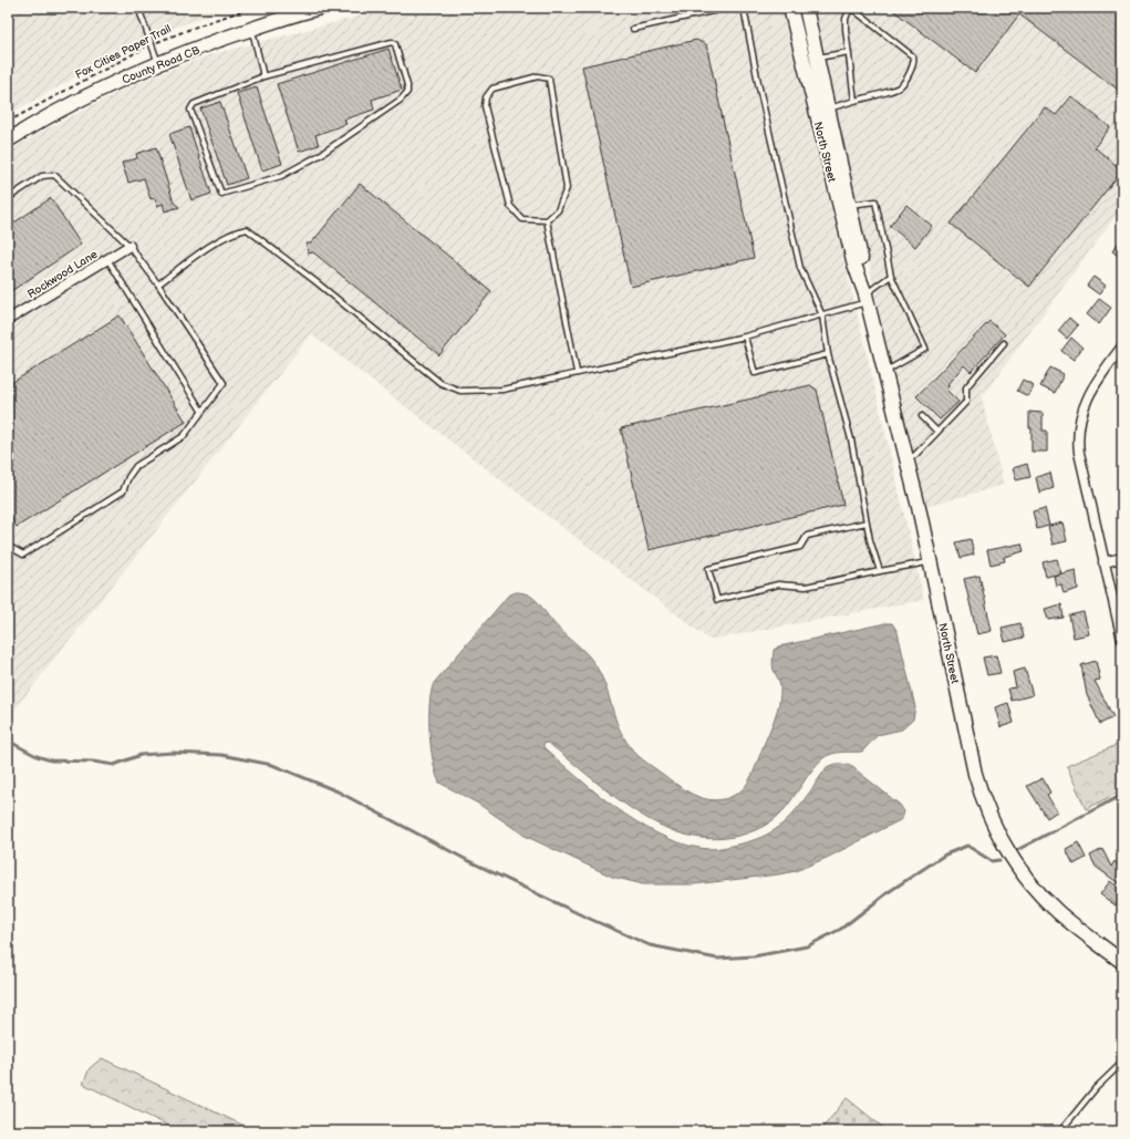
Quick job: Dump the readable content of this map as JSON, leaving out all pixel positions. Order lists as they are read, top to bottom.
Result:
{
  "streets": {
    "street": ["County Road CB", "North Street", "Rockwood Lane"],
    "path": ["Fox Cities Paper Trail"]
  }
}
